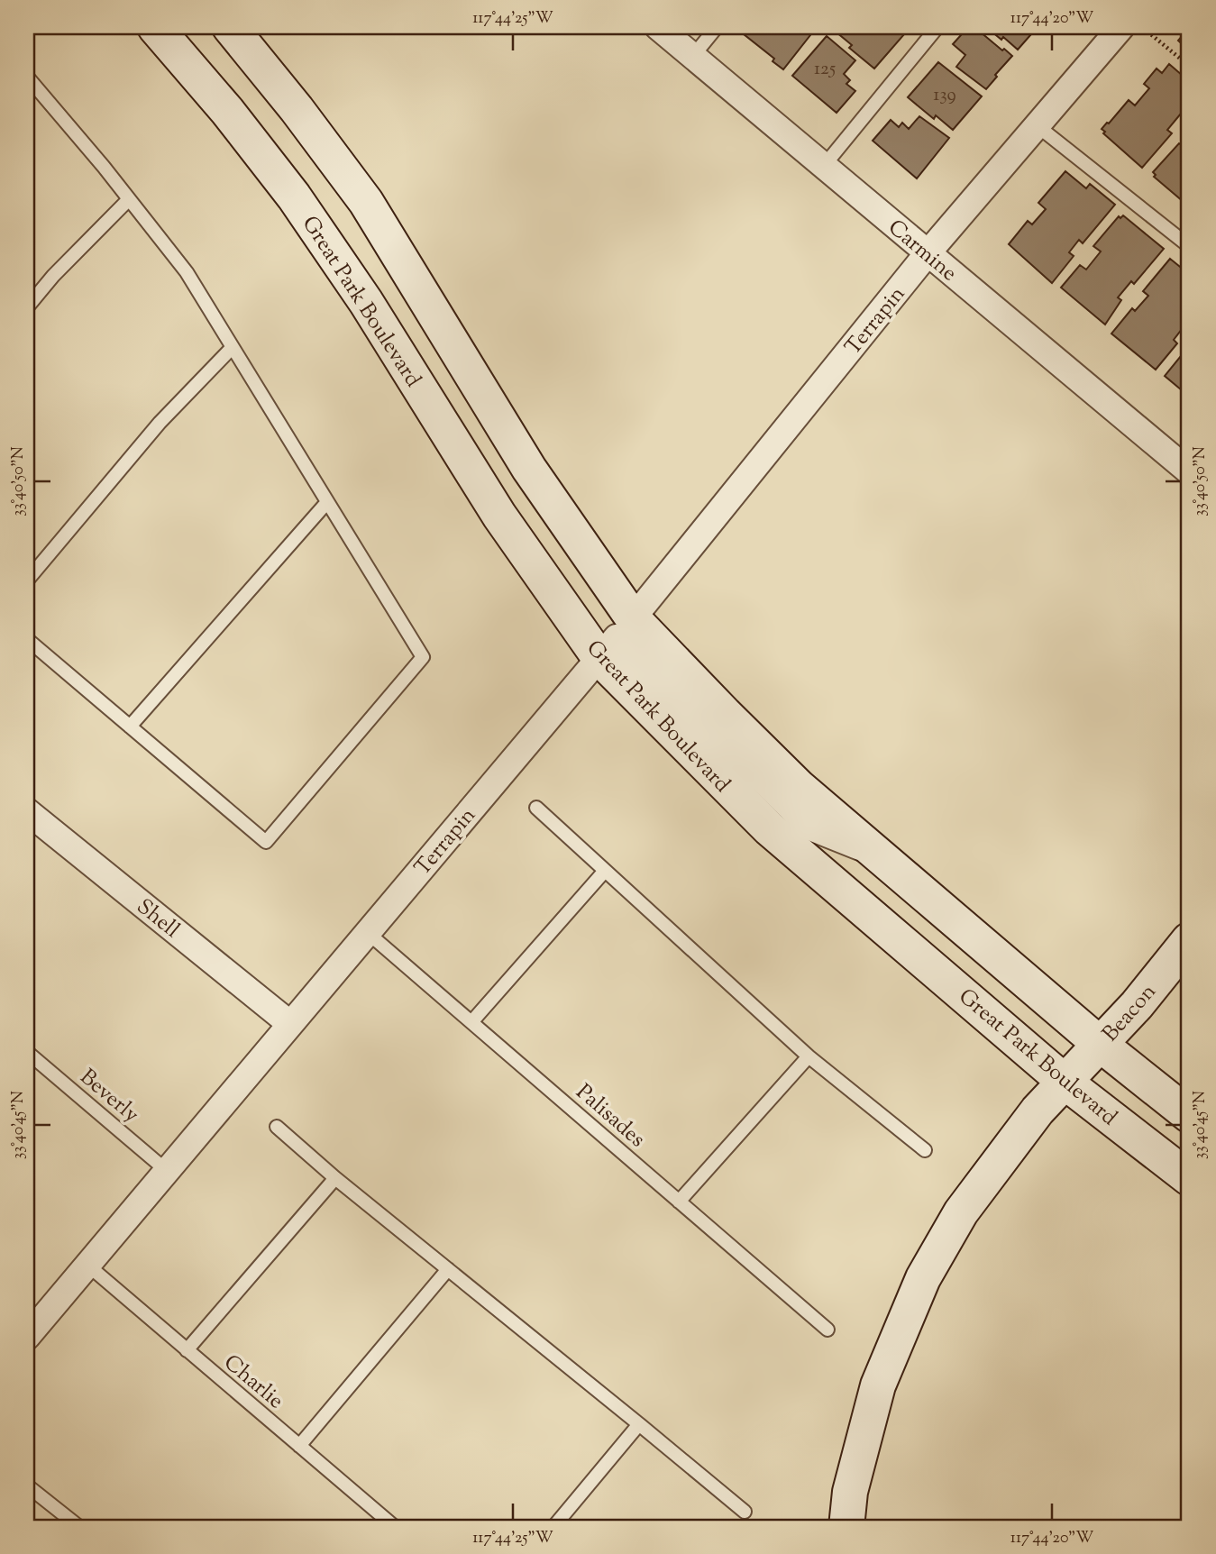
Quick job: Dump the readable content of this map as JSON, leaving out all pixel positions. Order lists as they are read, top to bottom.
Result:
{
  "streets": {
    "main road": ["Great Park Boulevard", "Beacon"],
    "street": ["Carmine", "Terrapin", "Shell"],
    "lane": ["Beverly", "Palisades", "Charlie"]
  },
  "crossings": [
    ["Carmine", "Terrapin"],
    ["Great Park Boulevard", "Terrapin"],
    ["Great Park Boulevard", "Beacon"],
    ["Terrapin", "Shell"],
    ["Terrapin", "Beverly"],
    ["Terrapin", "Palisades"],
    ["Terrapin", "Charlie"]
  ],
  "house_numbers": ["125", "139"],
  "coordinates": [
    "117°44'25\"W",
    "117°44'20\"W",
    "33°40'50\"N",
    "33°40'45\"N"
  ]
}
